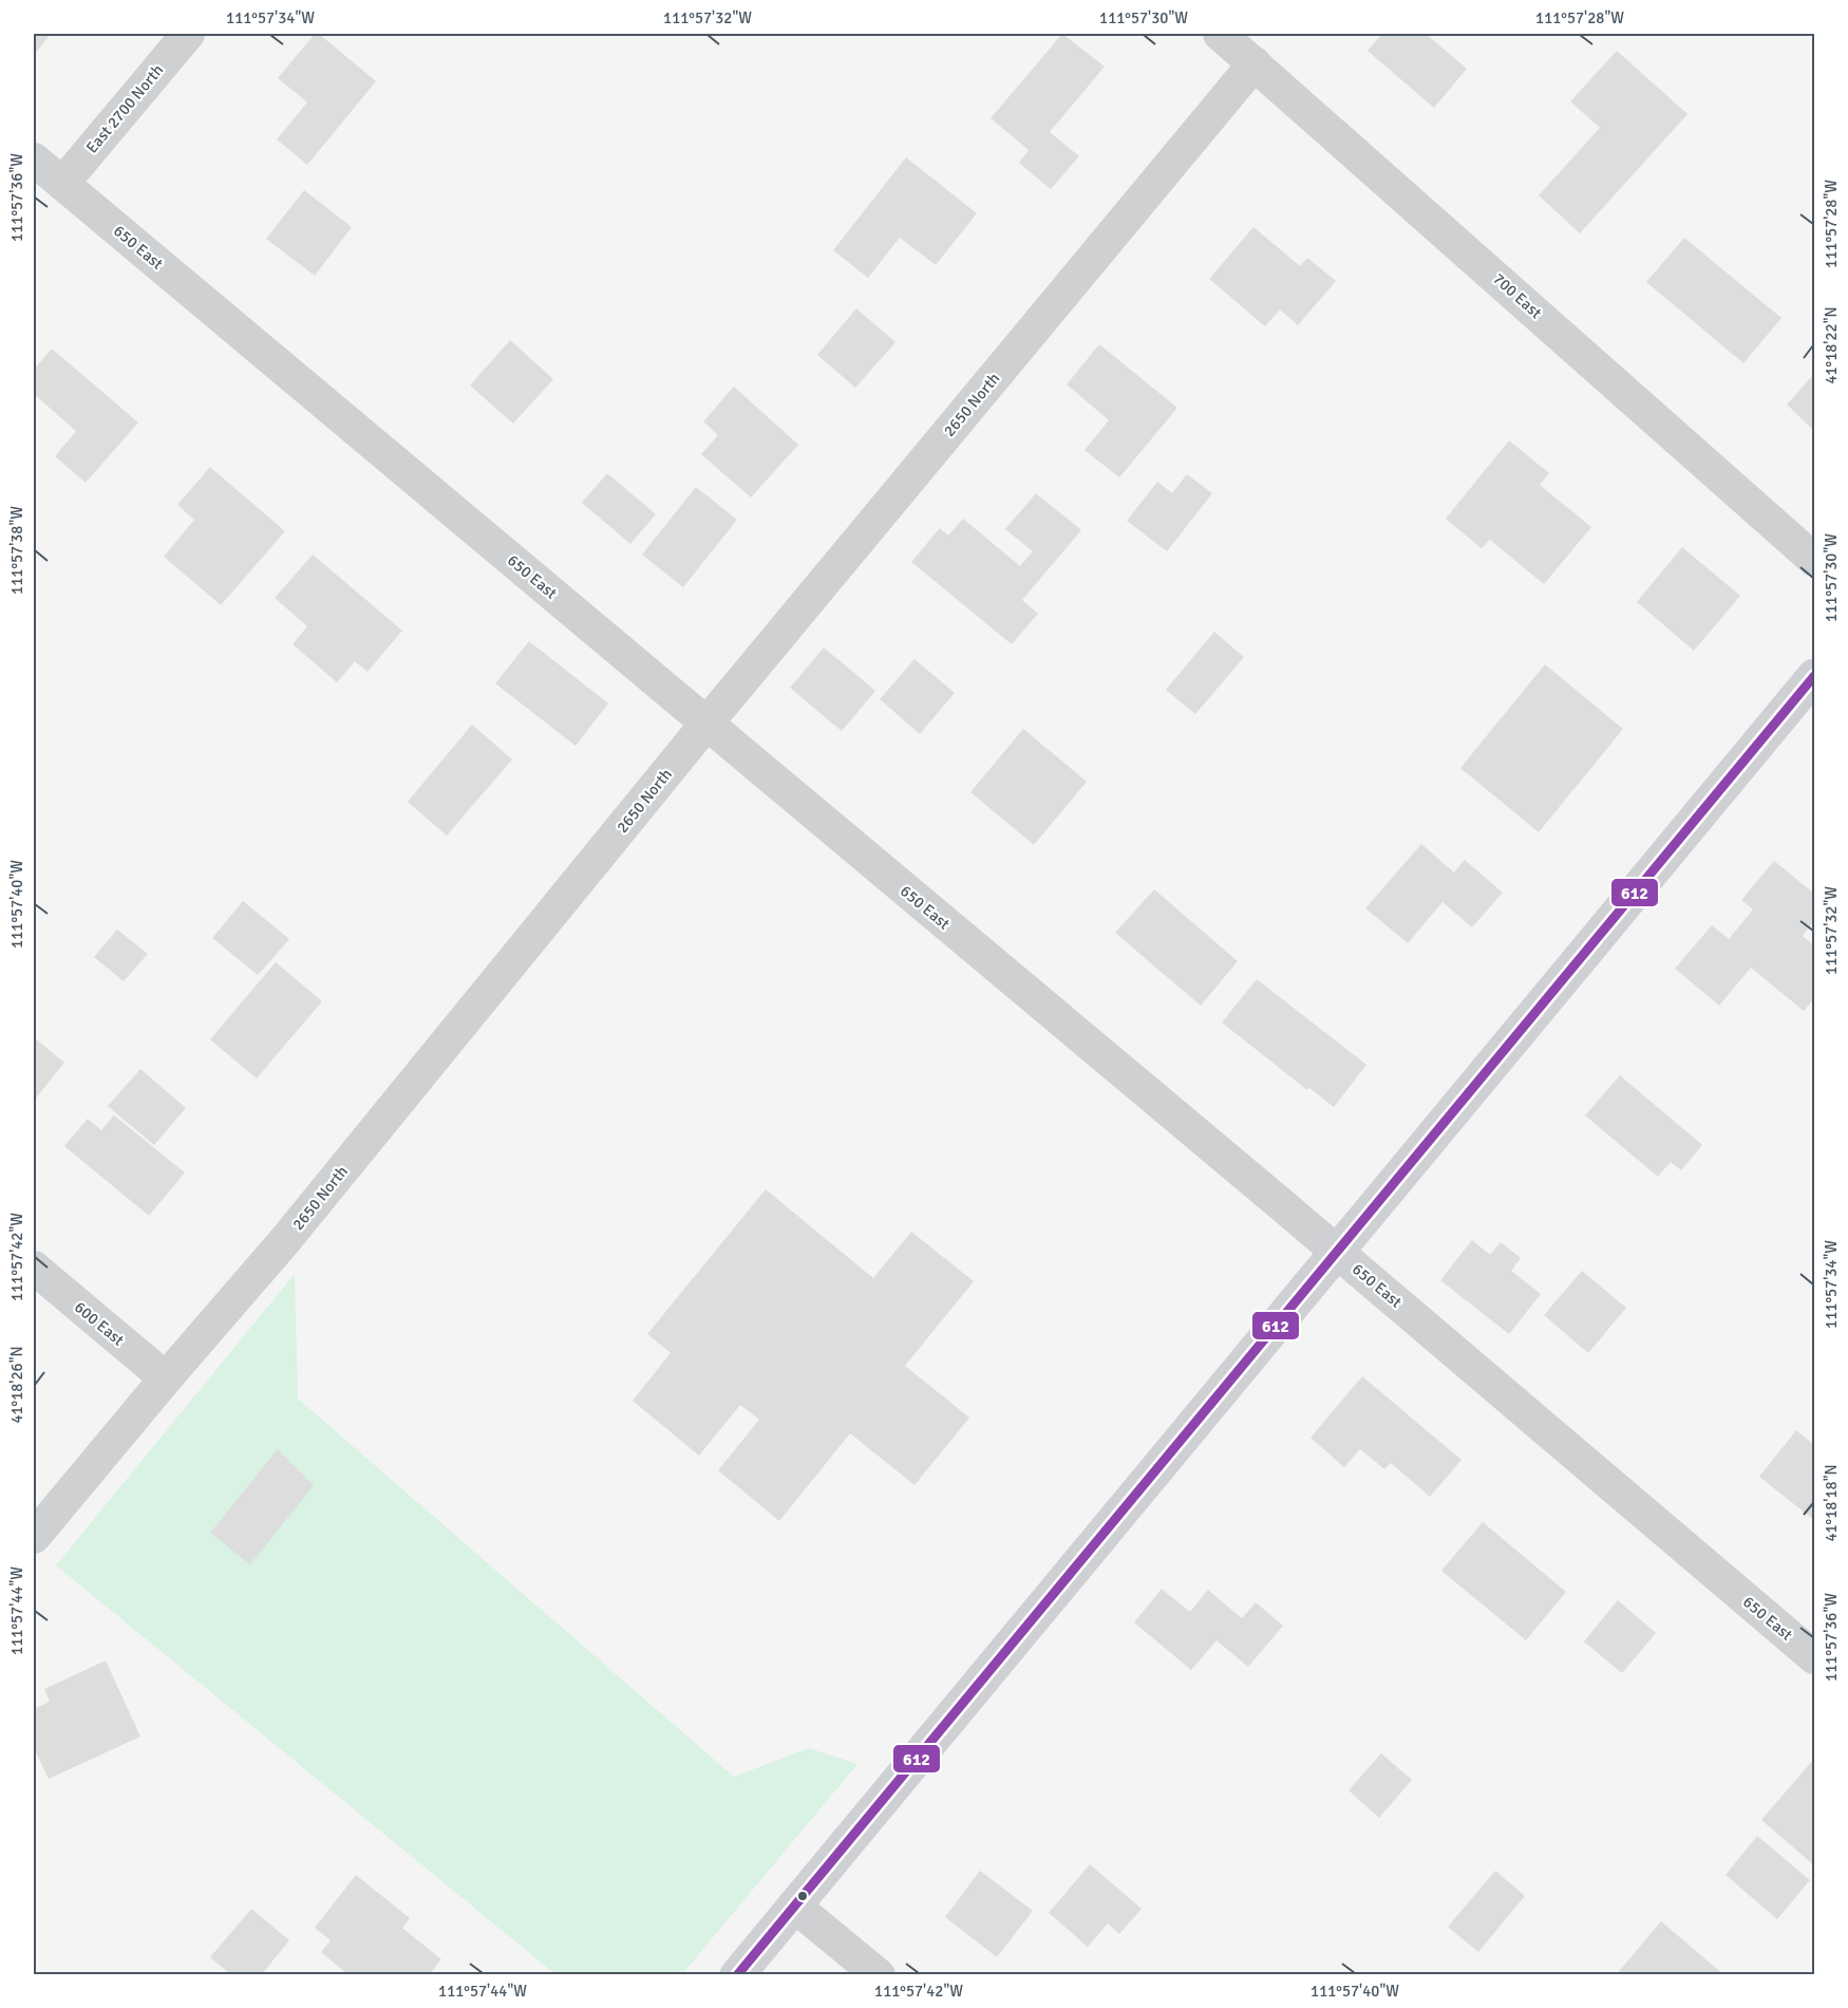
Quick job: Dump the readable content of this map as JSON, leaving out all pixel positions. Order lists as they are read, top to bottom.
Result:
{
  "streets": {
    "street": [
      "East 2700 North",
      "650 East",
      "700 East",
      "2650 North",
      "600 East"
    ]
  },
  "crossings": [
    ["East 2700 North", "650 East"],
    ["650 East", "2650 North"],
    ["700 East", "2650 North"],
    ["2650 North", "600 East"]
  ],
  "lines": ["transit line 612"],
  "coordinates": [
    "111°57'34\"W",
    "111°57'32\"W",
    "111°57'30\"W",
    "111°57'28\"W",
    "111°57'36\"W",
    "41°18'22\"N",
    "111°57'38\"W",
    "111°57'40\"W",
    "111°57'42\"W",
    "41°18'26\"N",
    "41°18'18\"N",
    "111°57'44\"W"
  ]
}
